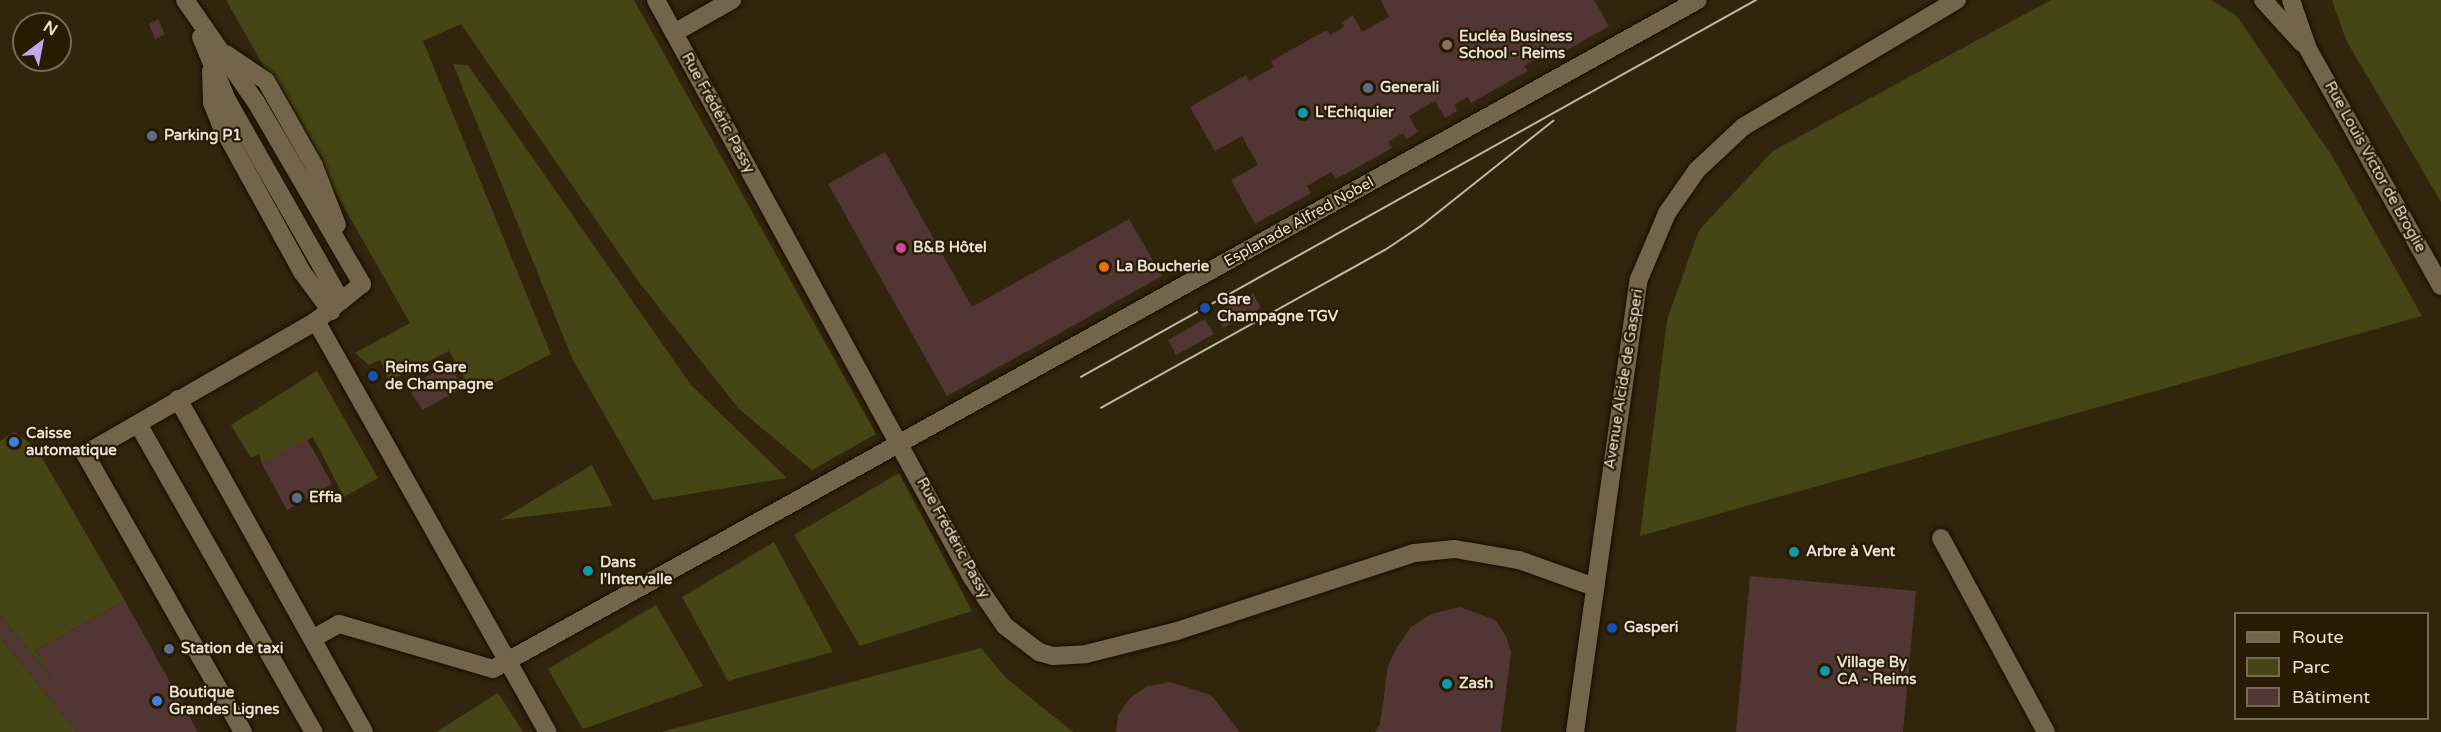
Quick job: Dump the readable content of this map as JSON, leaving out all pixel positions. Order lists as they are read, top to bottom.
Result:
{
  "streets": {
    "street": [
      "Rue Frédéric Passy",
      "Rue Louis Victor de Broglie",
      "Esplanade Alfred Nobel",
      "Avenue Alcide de Gasperi"
    ]
  },
  "crossings": [
    ["Rue Frédéric Passy", "Esplanade Alfred Nobel"],
    ["Rue Frédéric Passy", "Avenue Alcide de Gasperi"]
  ],
  "places": [
    "Eucléa Business School - Reims",
    "Generali",
    "L'Echiquier",
    "Parking P1",
    "B&B Hôtel",
    "La Boucherie",
    "Gare Champagne TGV",
    "Reims Gare de Champagne",
    "Caisse automatique",
    "Effia",
    "Arbre à Vent",
    "Dans l'Intervalle",
    "Gasperi",
    "Station de taxi",
    "Village By CA - Reims",
    "Zash",
    "Boutique Grandes Lignes"
  ],
  "legend": ["Route", "Parc", "Bâtiment"],
  "north": "top right"
}
